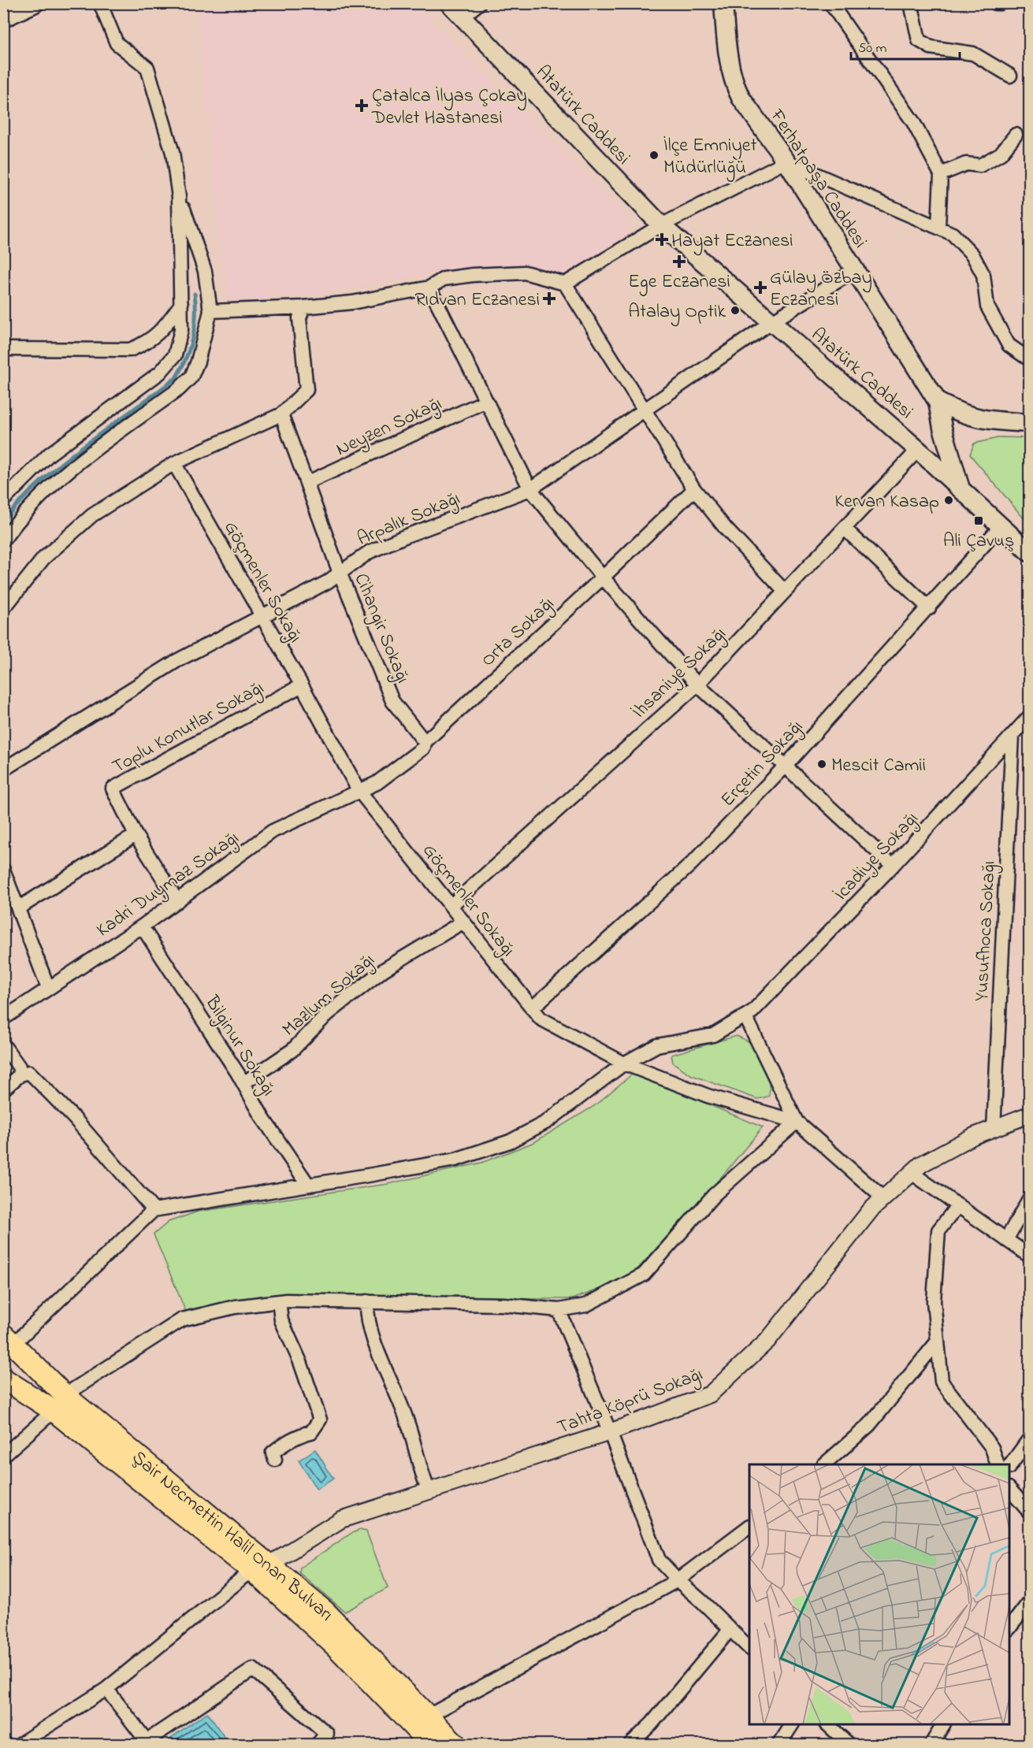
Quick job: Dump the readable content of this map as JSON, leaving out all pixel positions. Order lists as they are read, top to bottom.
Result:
{
  "streets": {
    "main road": ["Atatürk Caddesi", "Ferhatpaşa Caddesi", "Şair Necmettin Halil Onan Bulvarı"],
    "street": [
      "Neyzen Sokağı",
      "Arpalık Sokağı",
      "Göçmenler Sokağı",
      "Cihangir Sokağı",
      "Orta Sokağı",
      "İhsaniye Sokağı",
      "Toplu Konutlar Sokağı",
      "Erçetin Sokağı",
      "İcadiye Sokağı",
      "Kadri Duymaz Sokağı",
      "Yusufhoca Sokağı",
      "Mazlum Sokağı",
      "Bilginur Sokağı",
      "Tahta Köprü Sokağı"
    ]
  },
  "crossings": [
    ["Atatürk Caddesi", "Arpalık Sokağı"],
    ["Atatürk Caddesi", "İhsaniye Sokağı"],
    ["Atatürk Caddesi", "Erçetin Sokağı"],
    ["Ferhatpaşa Caddesi", "Arpalık Sokağı"],
    ["Neyzen Sokağı", "Cihangir Sokağı"],
    ["Arpalık Sokağı", "Göçmenler Sokağı"],
    ["Arpalık Sokağı", "Cihangir Sokağı"],
    ["Göçmenler Sokağı", "Orta Sokağı"],
    ["Göçmenler Sokağı", "İhsaniye Sokağı"],
    ["Göçmenler Sokağı", "Toplu Konutlar Sokağı"],
    ["Göçmenler Sokağı", "Erçetin Sokağı"],
    ["Göçmenler Sokağı", "İcadiye Sokağı"],
    ["Göçmenler Sokağı", "Kadri Duymaz Sokağı"],
    ["Göçmenler Sokağı", "Mazlum Sokağı"],
    ["Göçmenler Sokağı", "Tahta Köprü Sokağı"],
    ["Cihangir Sokağı", "Orta Sokağı"],
    ["Orta Sokağı", "Kadri Duymaz Sokağı"],
    ["Toplu Konutlar Sokağı", "Kadri Duymaz Sokağı"],
    ["İcadiye Sokağı", "Yusufhoca Sokağı"],
    ["İcadiye Sokağı", "Bilginur Sokağı"],
    ["Kadri Duymaz Sokağı", "Bilginur Sokağı"],
    ["Yusufhoca Sokağı", "Tahta Köprü Sokağı"],
    ["Mazlum Sokağı", "Bilginur Sokağı"],
    ["Tahta Köprü Sokağı", "Şair Necmettin Halil Onan Bulvarı"]
  ],
  "places": {
    "health": [
      "Çatalca İlyas Çokay Devlet Hastanesi",
      "Hayat Eczanesi",
      "Ege Eczanesi",
      "Gülay Özbay Eczanesi",
      "Rıdvan Eczanesi"
    ],
    "other": [
      "İlçe Emniyet Müdürlüğü",
      "Atalay Optik",
      "Kervan Kasap",
      "Mescit Camii"
    ],
    "transit": ["Ali Çavuş"]
  },
  "scale_bar": "50 m"
}
